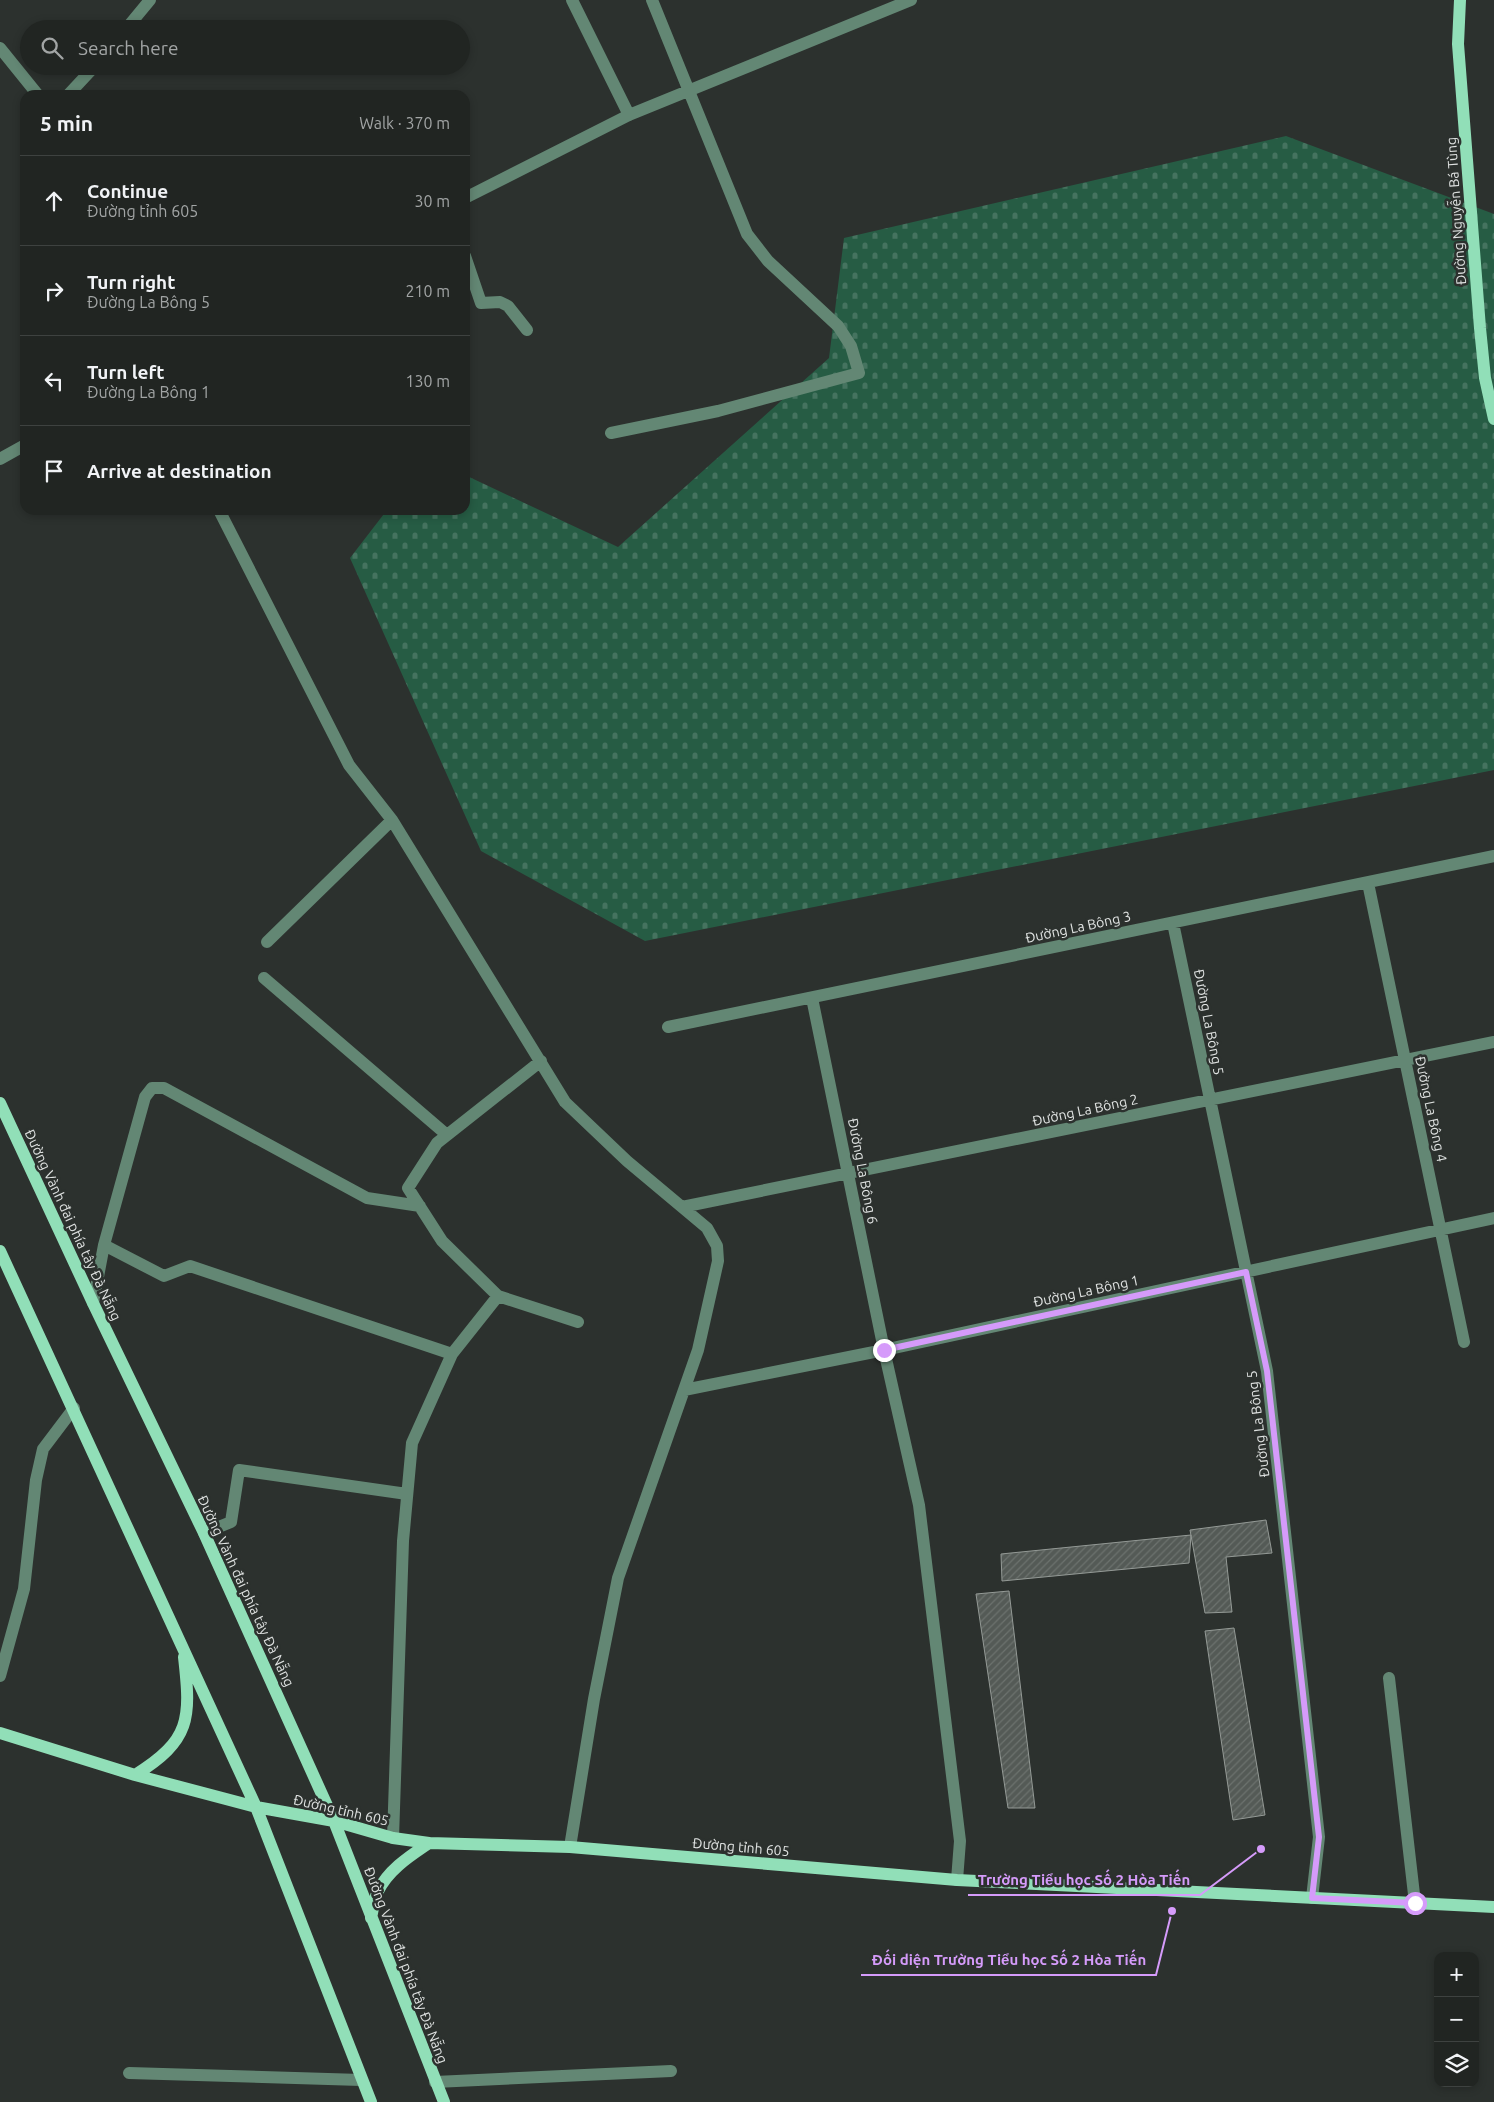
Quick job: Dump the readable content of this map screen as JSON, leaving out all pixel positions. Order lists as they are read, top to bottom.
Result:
{
  "streets": {
    "main road": ["Đường Nguyễn Bá Tùng", "Đường Vành đai phía tây Đà Nẵng", "Đường tỉnh 605"],
    "street": [
      "Đường La Bông 3",
      "Đường La Bông 5",
      "Đường La Bông 4",
      "Đường La Bông 2",
      "Đường La Bông 6",
      "Đường La Bông 1"
    ]
  },
  "crossings": [
    ["Đường La Bông 3", "Đường La Bông 5"],
    ["Đường La Bông 3", "Đường La Bông 4"],
    ["Đường La Bông 3", "Đường La Bông 6"],
    ["Đường La Bông 5", "Đường La Bông 2"],
    ["Đường La Bông 5", "Đường La Bông 1"],
    ["Đường La Bông 5", "Đường tỉnh 605"],
    ["Đường La Bông 4", "Đường La Bông 2"],
    ["Đường La Bông 4", "Đường La Bông 1"],
    ["Đường La Bông 2", "Đường La Bông 6"],
    ["Đường La Bông 6", "Đường La Bông 1"],
    ["Đường La Bông 6", "Đường tỉnh 605"],
    ["Đường Vành đai phía tây Đà Nẵng", "Đường tỉnh 605"]
  ],
  "places": ["Trường Tiểu học Số 2 Hòa Tiến", "Đối diện Trường Tiểu học Số 2 Hòa Tiến"],
  "page": {
    "search": "Search here",
    "heading": ["5 min", "Walk · 370 m"],
    "list": [
      ["Continue", "Đường tỉnh 605", "30 m"],
      ["Turn right", "Đường La Bông 5", "210 m"],
      ["Turn left", "Đường La Bông 1", "130 m"],
      "Arrive at destination"
    ],
    "map_buttons": ["+", "−"]
  }
}
